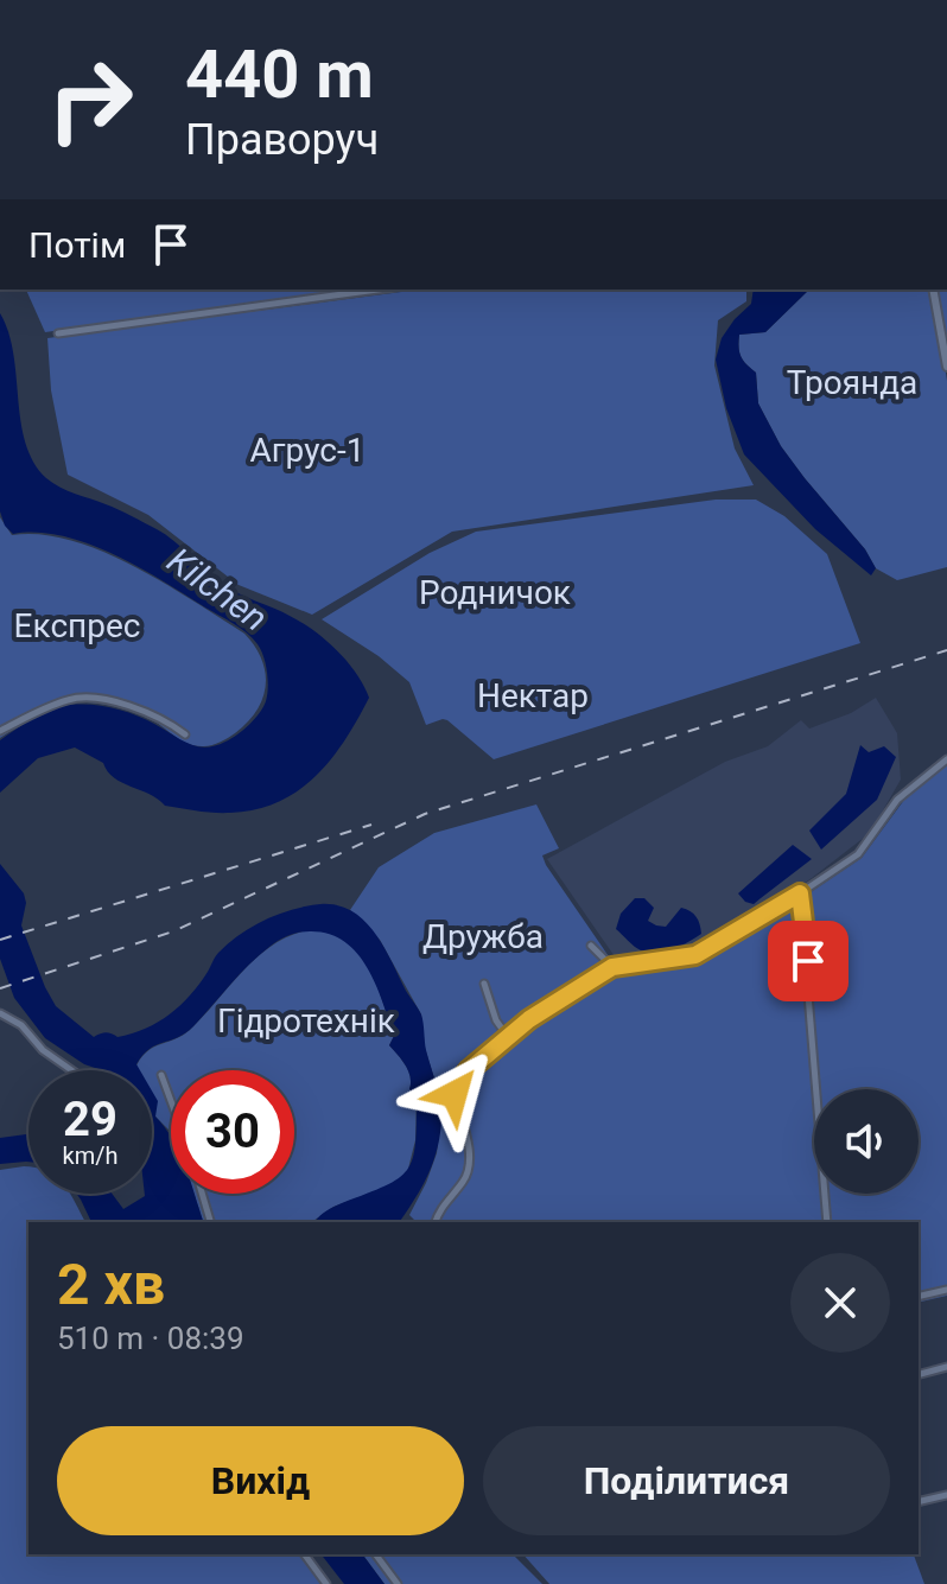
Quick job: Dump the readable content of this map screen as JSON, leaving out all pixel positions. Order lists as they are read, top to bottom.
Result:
{
  "water": ["Kilchen"],
  "parks": [
    "Троянда",
    "Агрус-1",
    "Родничок",
    "Експрес",
    "Нектар",
    "Дружба",
    "Гідротехнік"
  ],
  "page": {
    "turn": ["440 m", "Праворуч"],
    "then": "Потім",
    "speed": "29 km/h",
    "limit": "30",
    "heading": ["2 хв", "510 m · 08:39"],
    "buttons": ["Вихід", "Поділитися"]
  }
}
